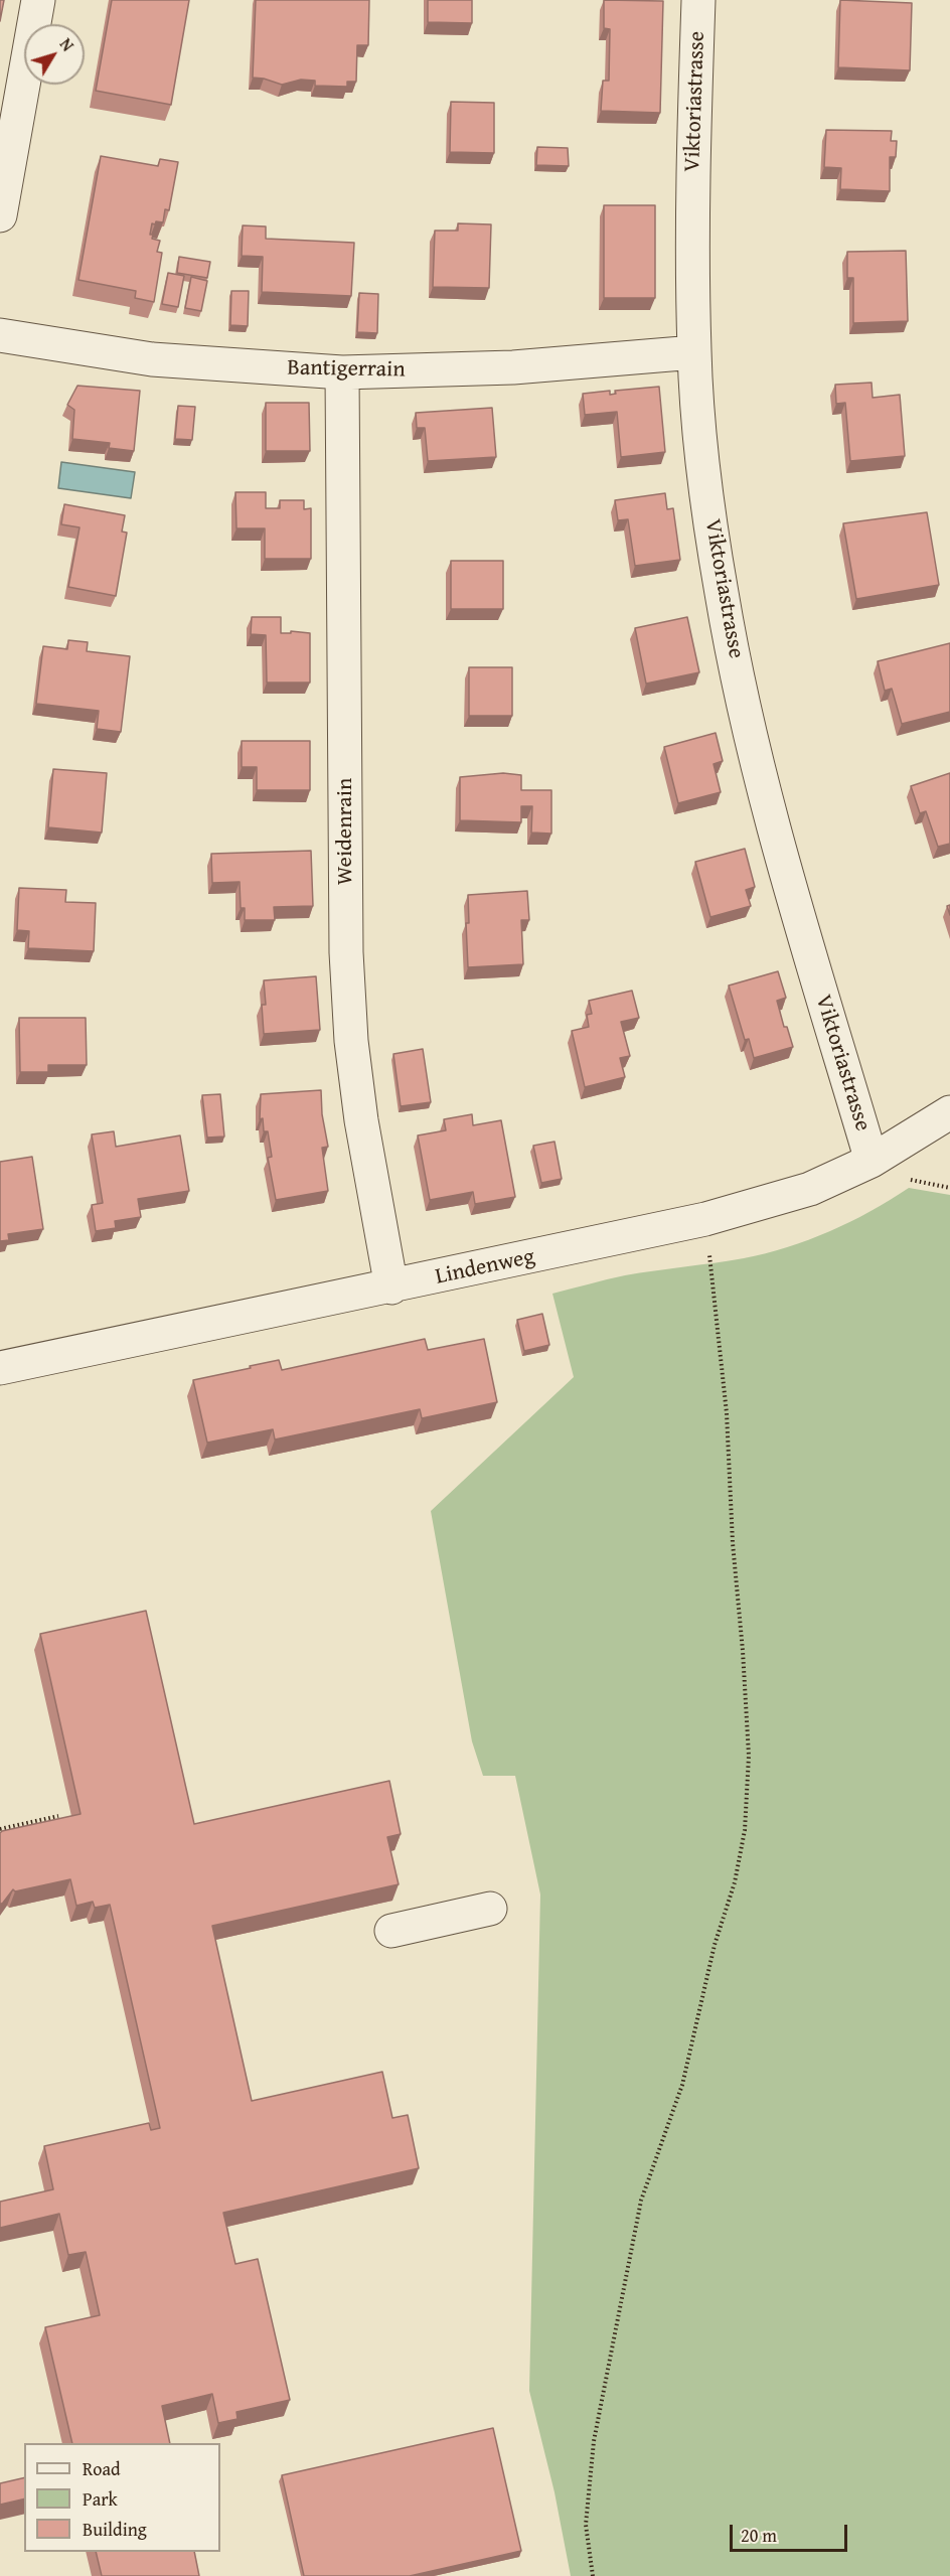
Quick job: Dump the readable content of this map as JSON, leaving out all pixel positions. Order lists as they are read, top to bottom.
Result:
{
  "streets": {
    "street": [
      "Viktoriastrasse",
      "Bantigerrain",
      "Weidenrain",
      "Lindenweg"
    ]
  },
  "crossings": [
    ["Viktoriastrasse", "Bantigerrain"],
    ["Viktoriastrasse", "Lindenweg"],
    ["Bantigerrain", "Weidenrain"],
    ["Weidenrain", "Lindenweg"]
  ],
  "legend": ["Road", "Park", "Building"],
  "scale_bar": "20 m",
  "north": "top right"
}
